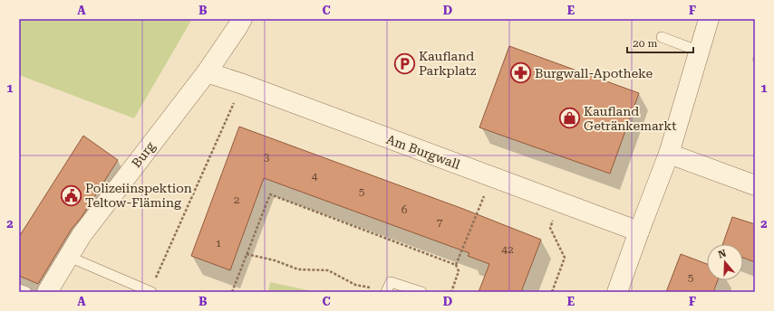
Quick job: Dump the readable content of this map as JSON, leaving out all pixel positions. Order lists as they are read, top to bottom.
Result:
{
  "streets": {
    "street": ["Am Burgwall", "Burg"]
  },
  "crossings": [
    ["Am Burgwall", "Burg"]
  ],
  "places": {
    "parking": ["Kaufland Parkplatz"],
    "pharmacy": ["Burgwall-Apotheke"],
    "shop": ["Kaufland Getränkemarkt"],
    "public building": ["Polizeiinspektion Teltow-Fläming"]
  },
  "house_numbers": [
    "3",
    "4",
    "5",
    "2",
    "6",
    "7",
    "1",
    "42",
    "5"
  ],
  "scale_bar": "20 m",
  "north": "top",
  "grid": {
    "columns": [
      "A",
      "B",
      "C",
      "D",
      "E",
      "F"
    ],
    "rows": ["1", "2"]
  }
}
